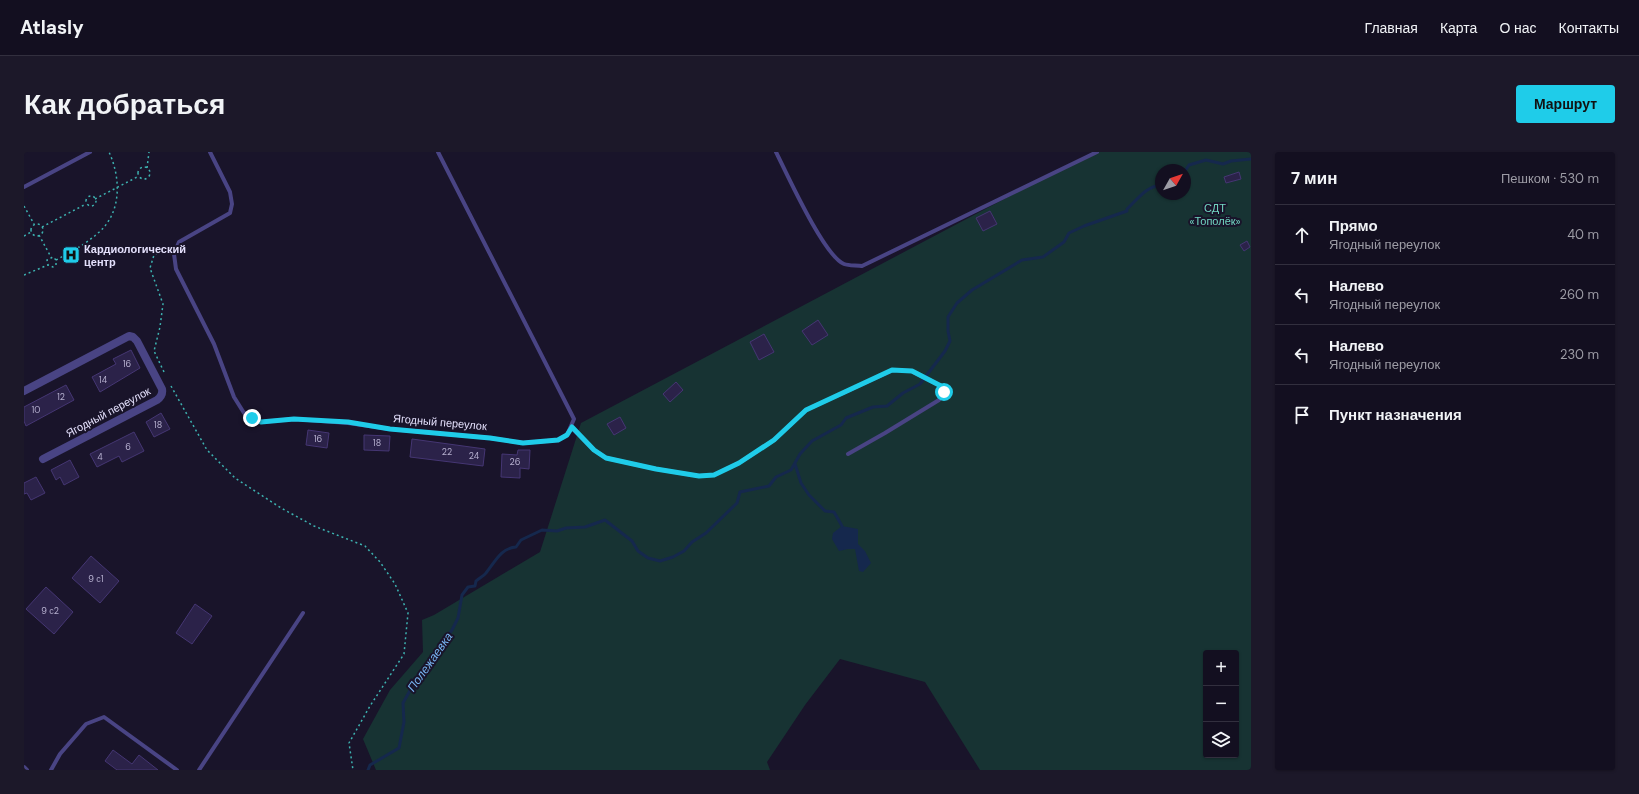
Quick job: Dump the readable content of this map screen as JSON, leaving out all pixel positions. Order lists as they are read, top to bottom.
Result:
{
  "streets": {
    "street": ["Ягодный переулок"]
  },
  "water": ["Полежаевка"],
  "parks": ["СДТ «Тополёк»"],
  "places": {
    "hospital": ["Кардиологический центр"]
  },
  "house_numbers": [
    "16",
    "14",
    "12",
    "10",
    "18",
    "16",
    "18",
    "6",
    "22",
    "24",
    "4",
    "26",
    "9 с1",
    "9 с2"
  ],
  "north": "top right",
  "page": {
    "header": "Atlasly",
    "nav": [
      "Главная",
      "Карта",
      "О нас",
      "Контакты"
    ],
    "buttons": "Маршрут",
    "title": "Как добраться",
    "heading": ["7 мин", "Пешком · 530 m"],
    "list": [
      ["Прямо", "Ягодный переулок", "40 m"],
      ["Налево", "Ягодный переулок", "260 m"],
      ["Налево", "Ягодный переулок", "230 m"],
      "Пункт назначения"
    ],
    "map_buttons": ["+", "−"]
  }
}
